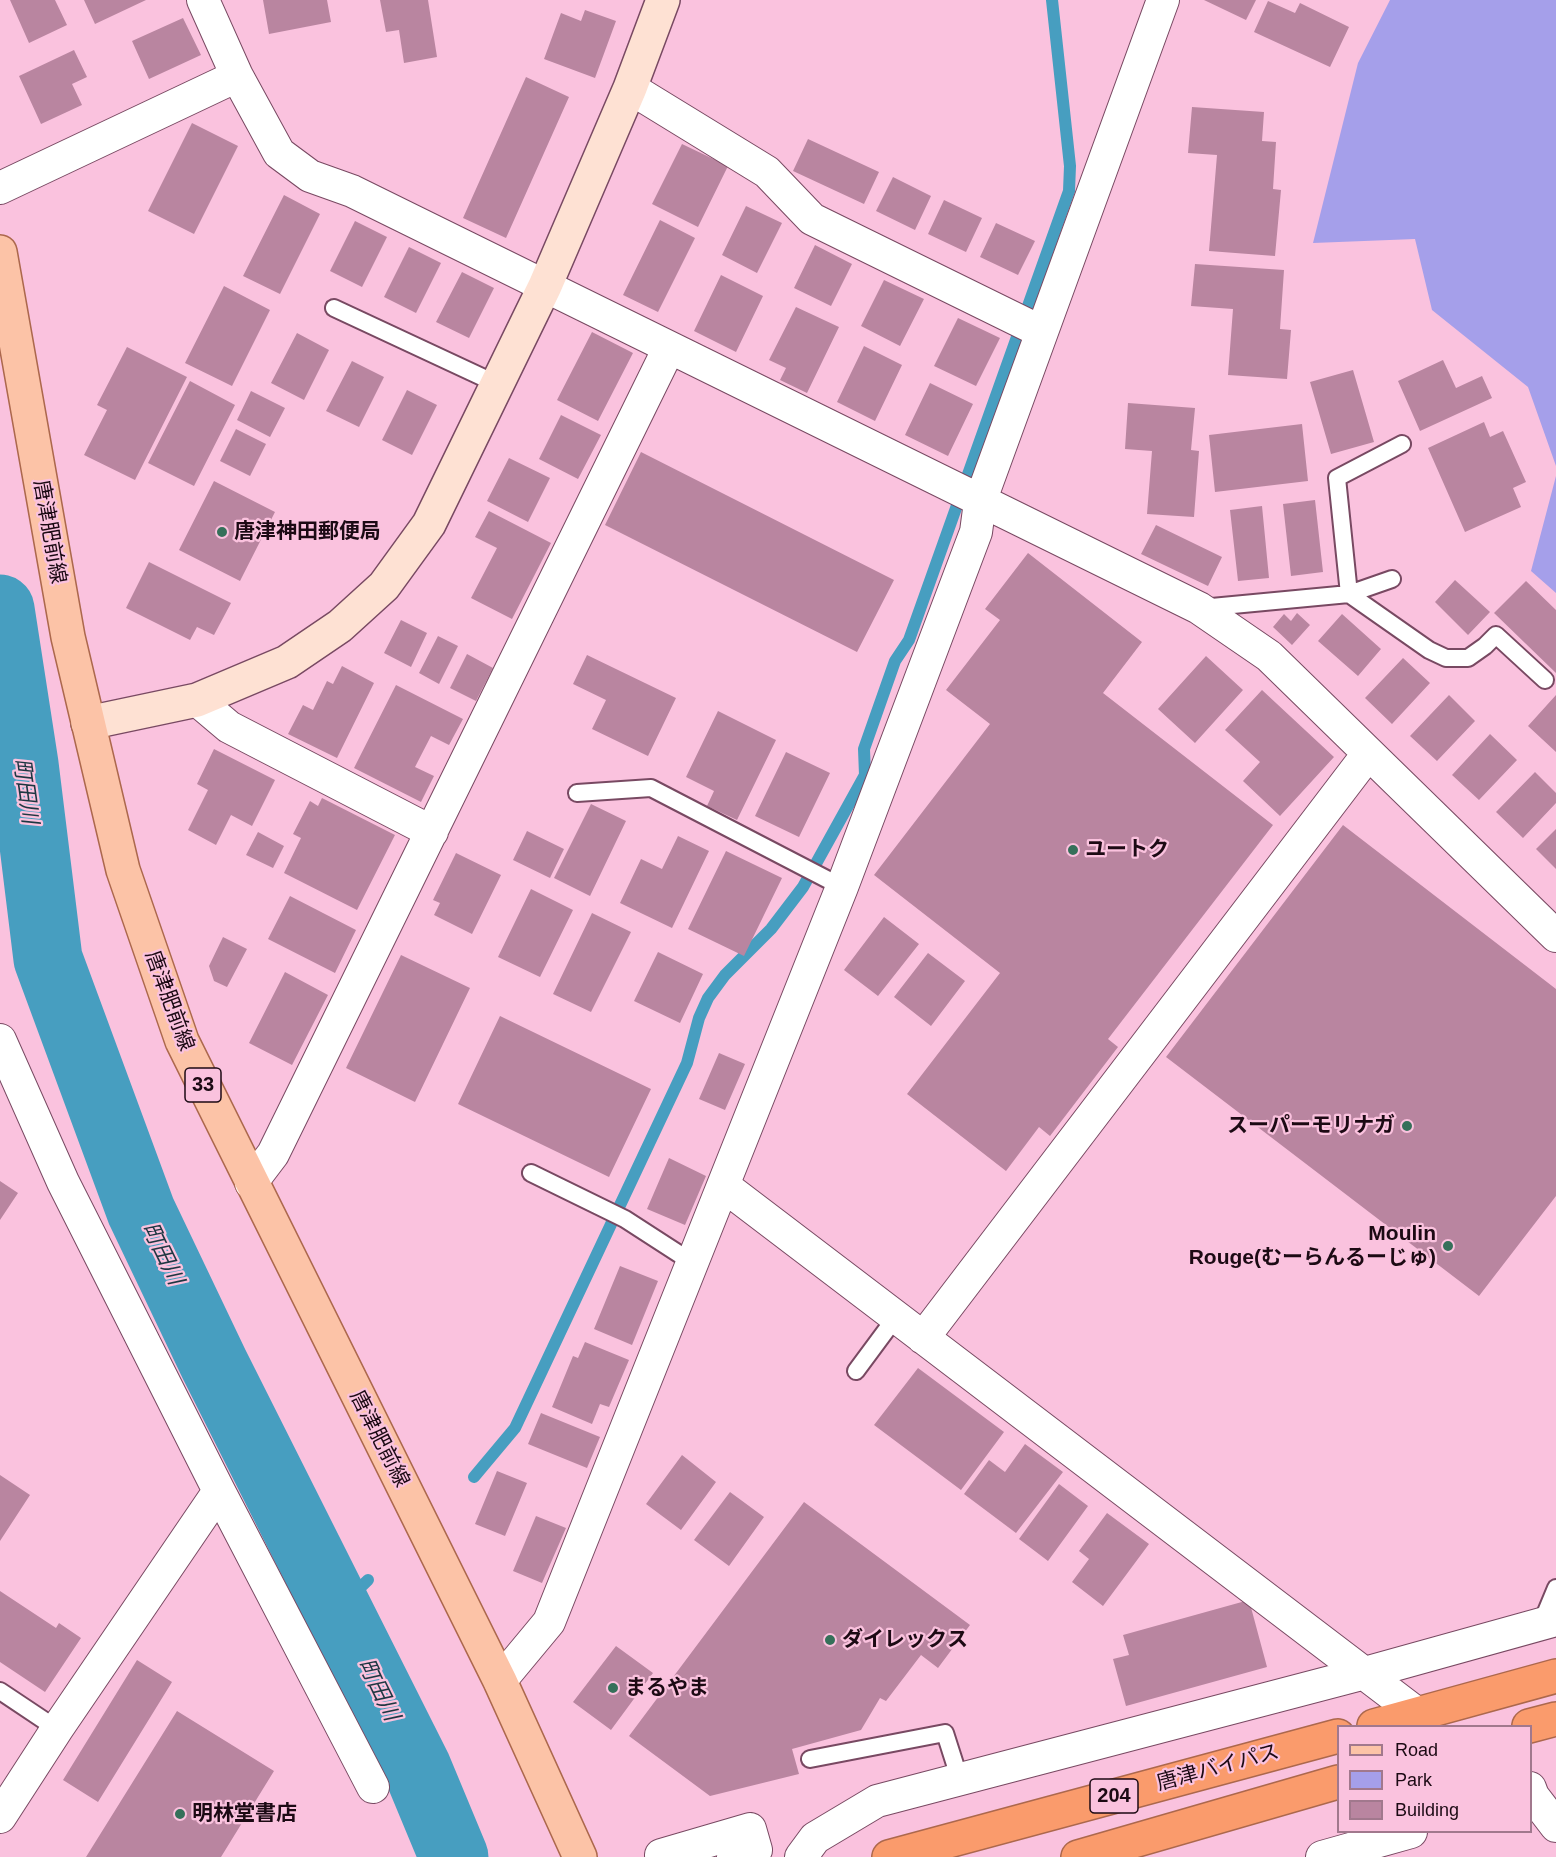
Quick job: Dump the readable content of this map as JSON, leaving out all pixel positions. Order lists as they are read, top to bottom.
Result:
{
  "streets": {
    "highway": ["唐津バイパス", "204"],
    "main road": ["唐津肥前線", "33"]
  },
  "water": ["町田川"],
  "places": [
    "唐津神田郵便局",
    "ユートク",
    "スーパーモリナガ",
    "Moulin Rouge(むーらんるーじゅ)",
    "ダイレックス",
    "まるやま",
    "明林堂書店"
  ],
  "legend": ["Road", "Park", "Building"]
}
